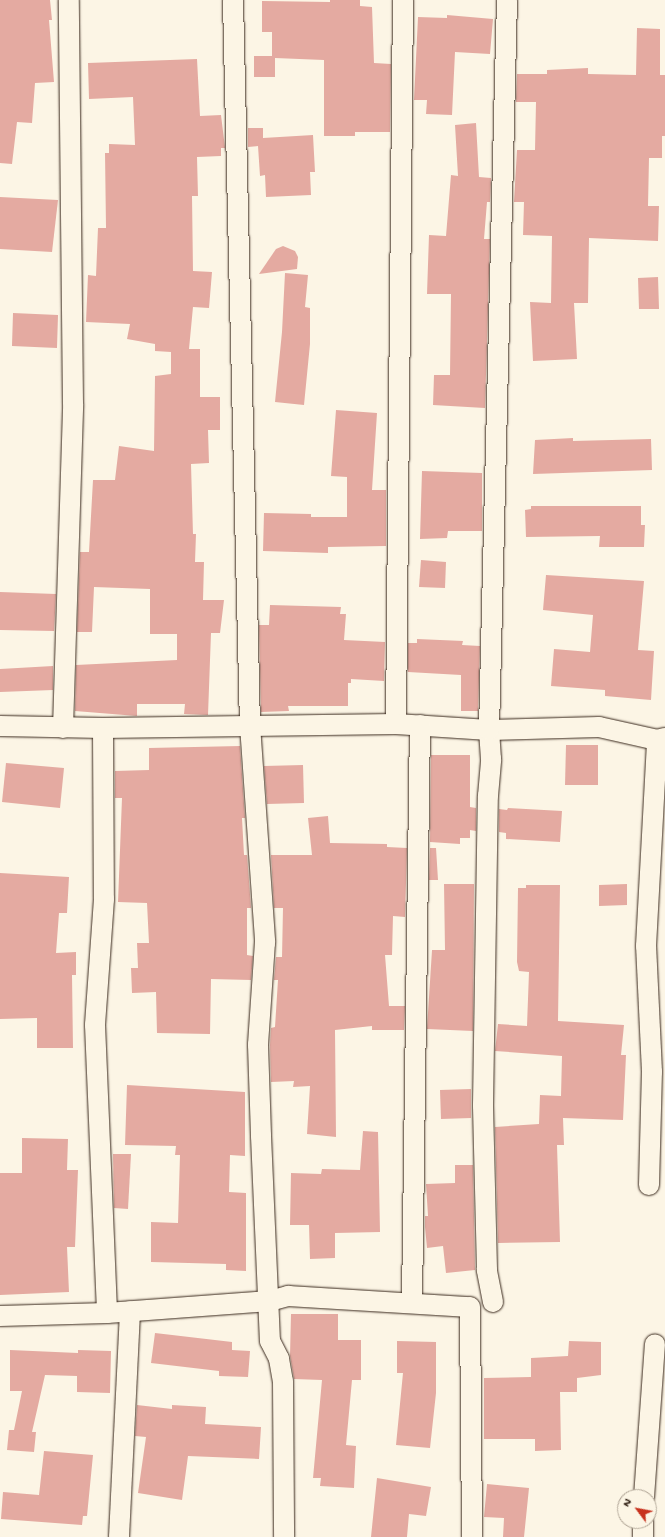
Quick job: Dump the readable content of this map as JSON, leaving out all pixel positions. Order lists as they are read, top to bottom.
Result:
{
  "north": "top left"
}
